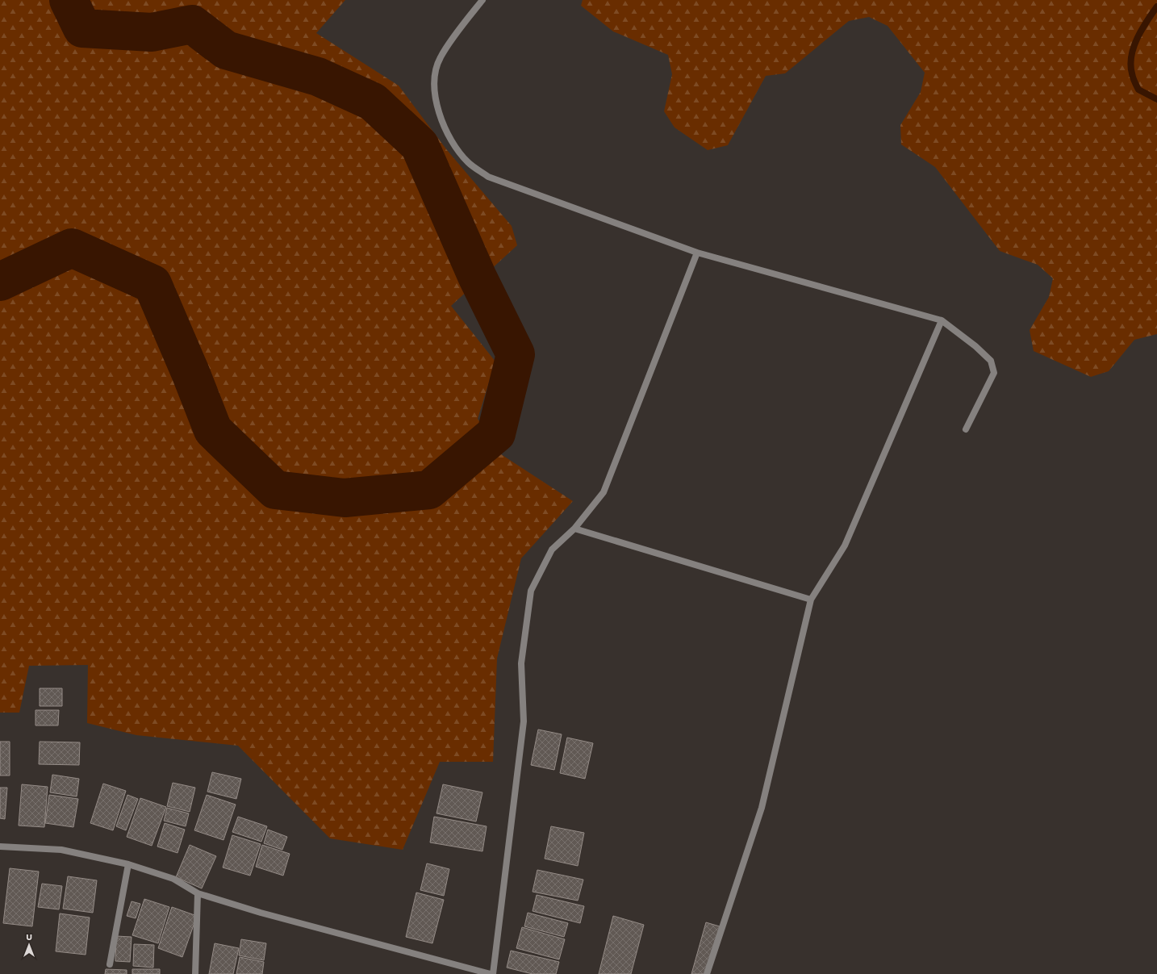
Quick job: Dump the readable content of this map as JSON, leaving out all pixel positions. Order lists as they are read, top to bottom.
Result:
{
  "north": "top"
}
